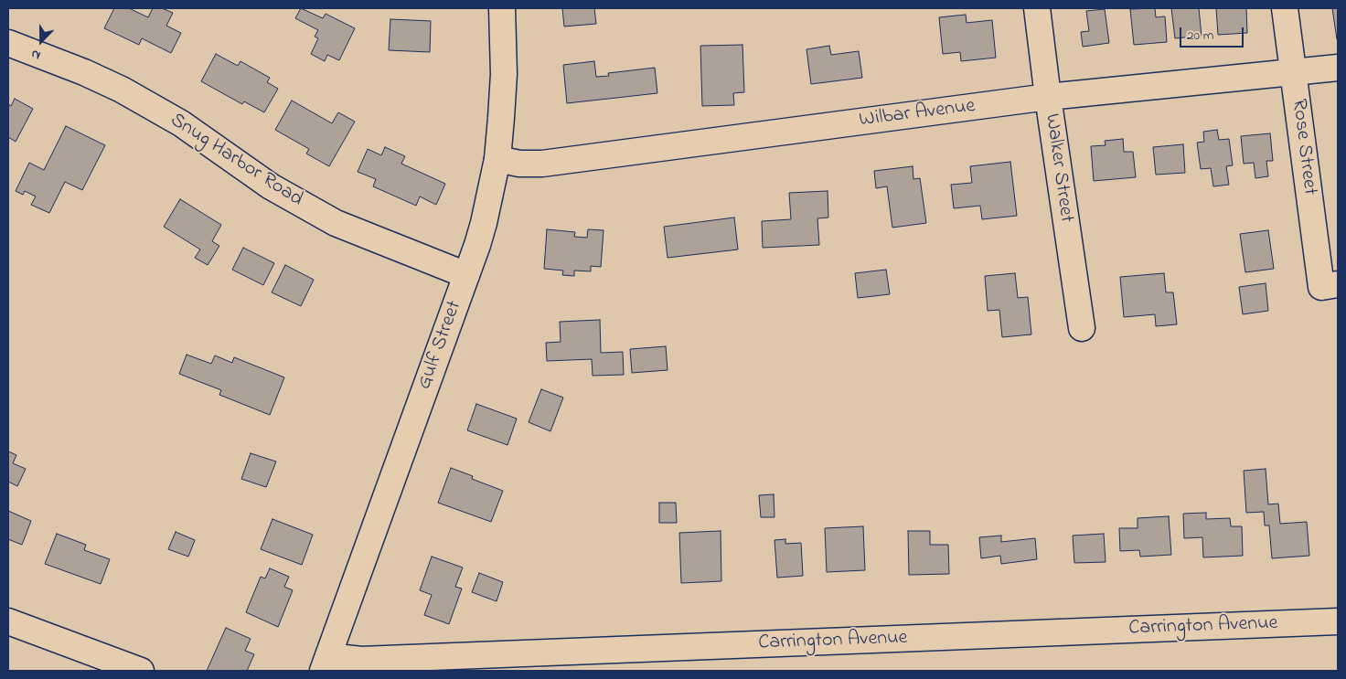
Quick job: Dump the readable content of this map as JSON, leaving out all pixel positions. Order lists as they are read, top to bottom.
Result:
{
  "streets": {
    "street": [
      "Wilbar Avenue",
      "Rose Street",
      "Snug Harbor Road",
      "Walker Street",
      "Gulf Street",
      "Carrington Avenue"
    ]
  },
  "crossings": [
    ["Wilbar Avenue", "Rose Street"],
    ["Wilbar Avenue", "Walker Street"],
    ["Wilbar Avenue", "Gulf Street"],
    ["Snug Harbor Road", "Gulf Street"],
    ["Gulf Street", "Carrington Avenue"]
  ],
  "scale_bar": "20 m",
  "north": "bottom"
}
